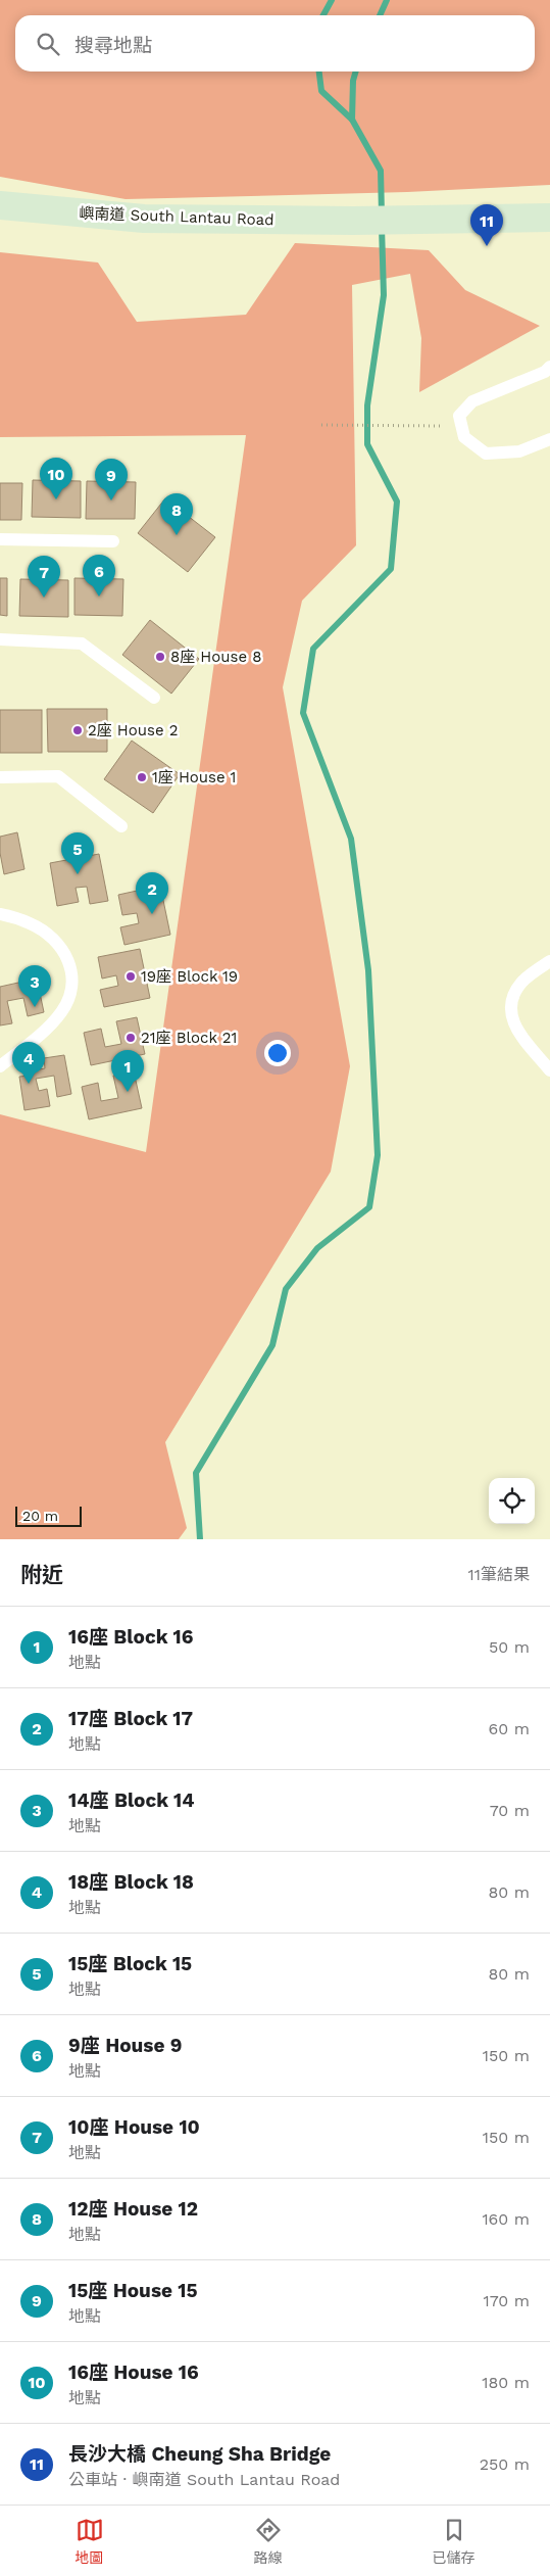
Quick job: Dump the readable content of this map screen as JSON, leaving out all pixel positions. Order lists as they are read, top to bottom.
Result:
{
  "streets": {
    "main road": ["嶼南道 South Lantau Road"]
  },
  "places": [
    "8座 House 8",
    "2座 House 2",
    "1座 House 1",
    "19座 Block 19",
    "21座 Block 21"
  ],
  "scale_bar": "20 m",
  "page": {
    "search": "搜尋地點",
    "pins": [
      "11",
      "10",
      "9",
      "8",
      "6",
      "7",
      "5",
      "2",
      "3",
      "4",
      "1"
    ],
    "scale": "20 m",
    "heading": ["附近", "11筆結果"],
    "list": [
      {
        "mark": "1",
        "name": "16座 Block 16",
        "note": "地點",
        "value": "50 m"
      },
      {
        "mark": "2",
        "name": "17座 Block 17",
        "note": "地點",
        "value": "60 m"
      },
      {
        "mark": "3",
        "name": "14座 Block 14",
        "note": "地點",
        "value": "70 m"
      },
      {
        "mark": "4",
        "name": "18座 Block 18",
        "note": "地點",
        "value": "80 m"
      },
      {
        "mark": "5",
        "name": "15座 Block 15",
        "note": "地點",
        "value": "80 m"
      },
      {
        "mark": "6",
        "name": "9座 House 9",
        "note": "地點",
        "value": "150 m"
      },
      {
        "mark": "7",
        "name": "10座 House 10",
        "note": "地點",
        "value": "150 m"
      },
      {
        "mark": "8",
        "name": "12座 House 12",
        "note": "地點",
        "value": "160 m"
      },
      {
        "mark": "9",
        "name": "15座 House 15",
        "note": "地點",
        "value": "170 m"
      },
      {
        "mark": "10",
        "name": "16座 House 16",
        "note": "地點",
        "value": "180 m"
      },
      {
        "mark": "11",
        "name": "長沙大橋 Cheung Sha Bridge",
        "note": "公車站 · 嶼南道 South Lantau Road",
        "value": "250 m"
      }
    ],
    "nav": ["地圖", "路線", "已儲存"]
  }
}
